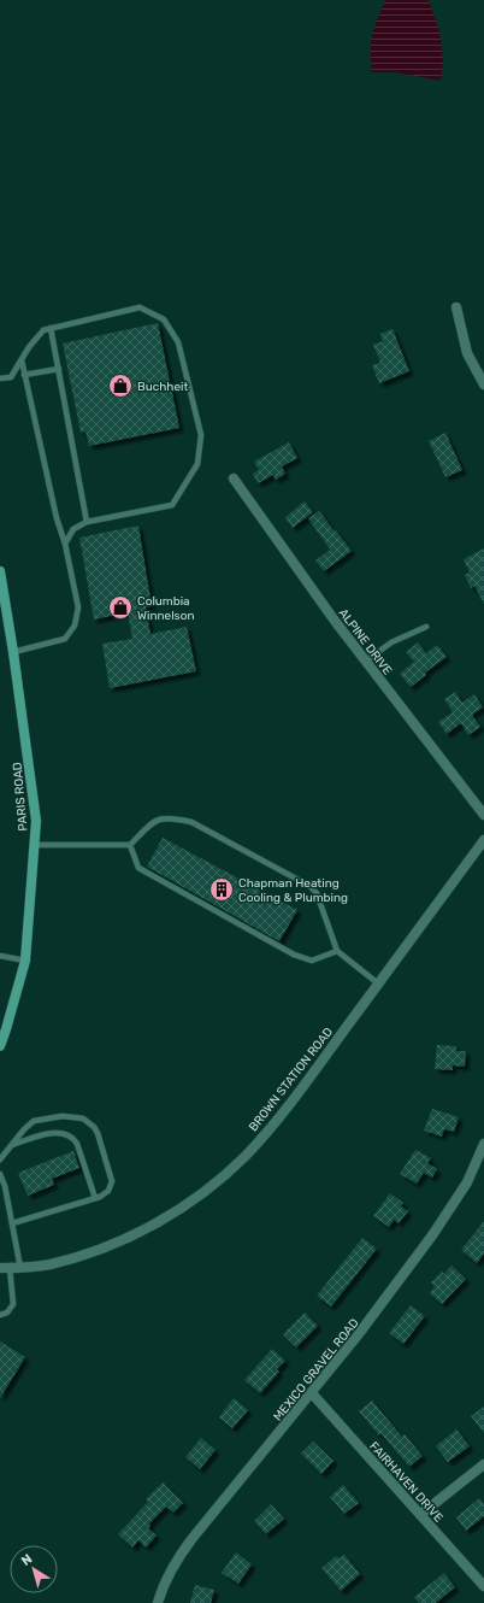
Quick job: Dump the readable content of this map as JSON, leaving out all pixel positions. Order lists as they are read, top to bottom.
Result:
{
  "streets": {
    "main road": ["PARIS ROAD"],
    "street": [
      "ALPINE DRIVE",
      "BROWN STATION ROAD",
      "MEXICO GRAVEL ROAD",
      "FAIRHAVEN DRIVE"
    ]
  },
  "crossings": [
    ["MEXICO GRAVEL ROAD", "FAIRHAVEN DRIVE"]
  ],
  "places": {
    "shop": ["Buchheit", "Columbia Winnelson"],
    "building": ["Chapman Heating Cooling & Plumbing"]
  },
  "north": "top left"
}
